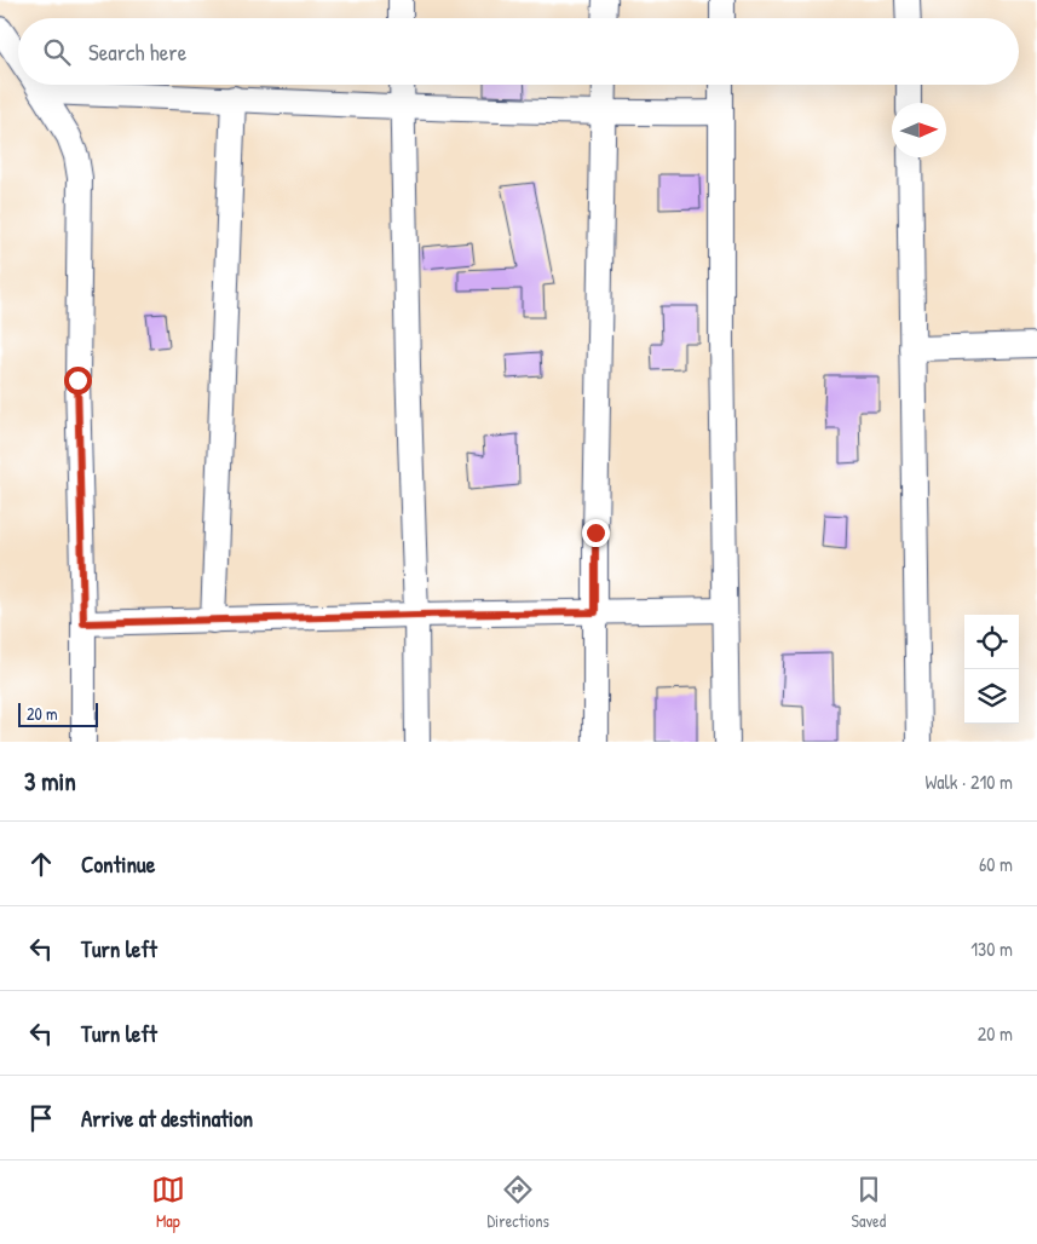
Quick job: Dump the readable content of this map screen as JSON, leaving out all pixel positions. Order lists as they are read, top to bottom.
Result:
{
  "scale_bar": "20 m",
  "north": "right",
  "page": {
    "search": "Search here",
    "scale": "20 m",
    "heading": ["3 min", "Walk · 210 m"],
    "list": [
      ["Continue", "60 m"],
      ["Turn left", "130 m"],
      ["Turn left", "20 m"],
      "Arrive at destination"
    ],
    "nav": ["Map", "Directions", "Saved"]
  }
}
